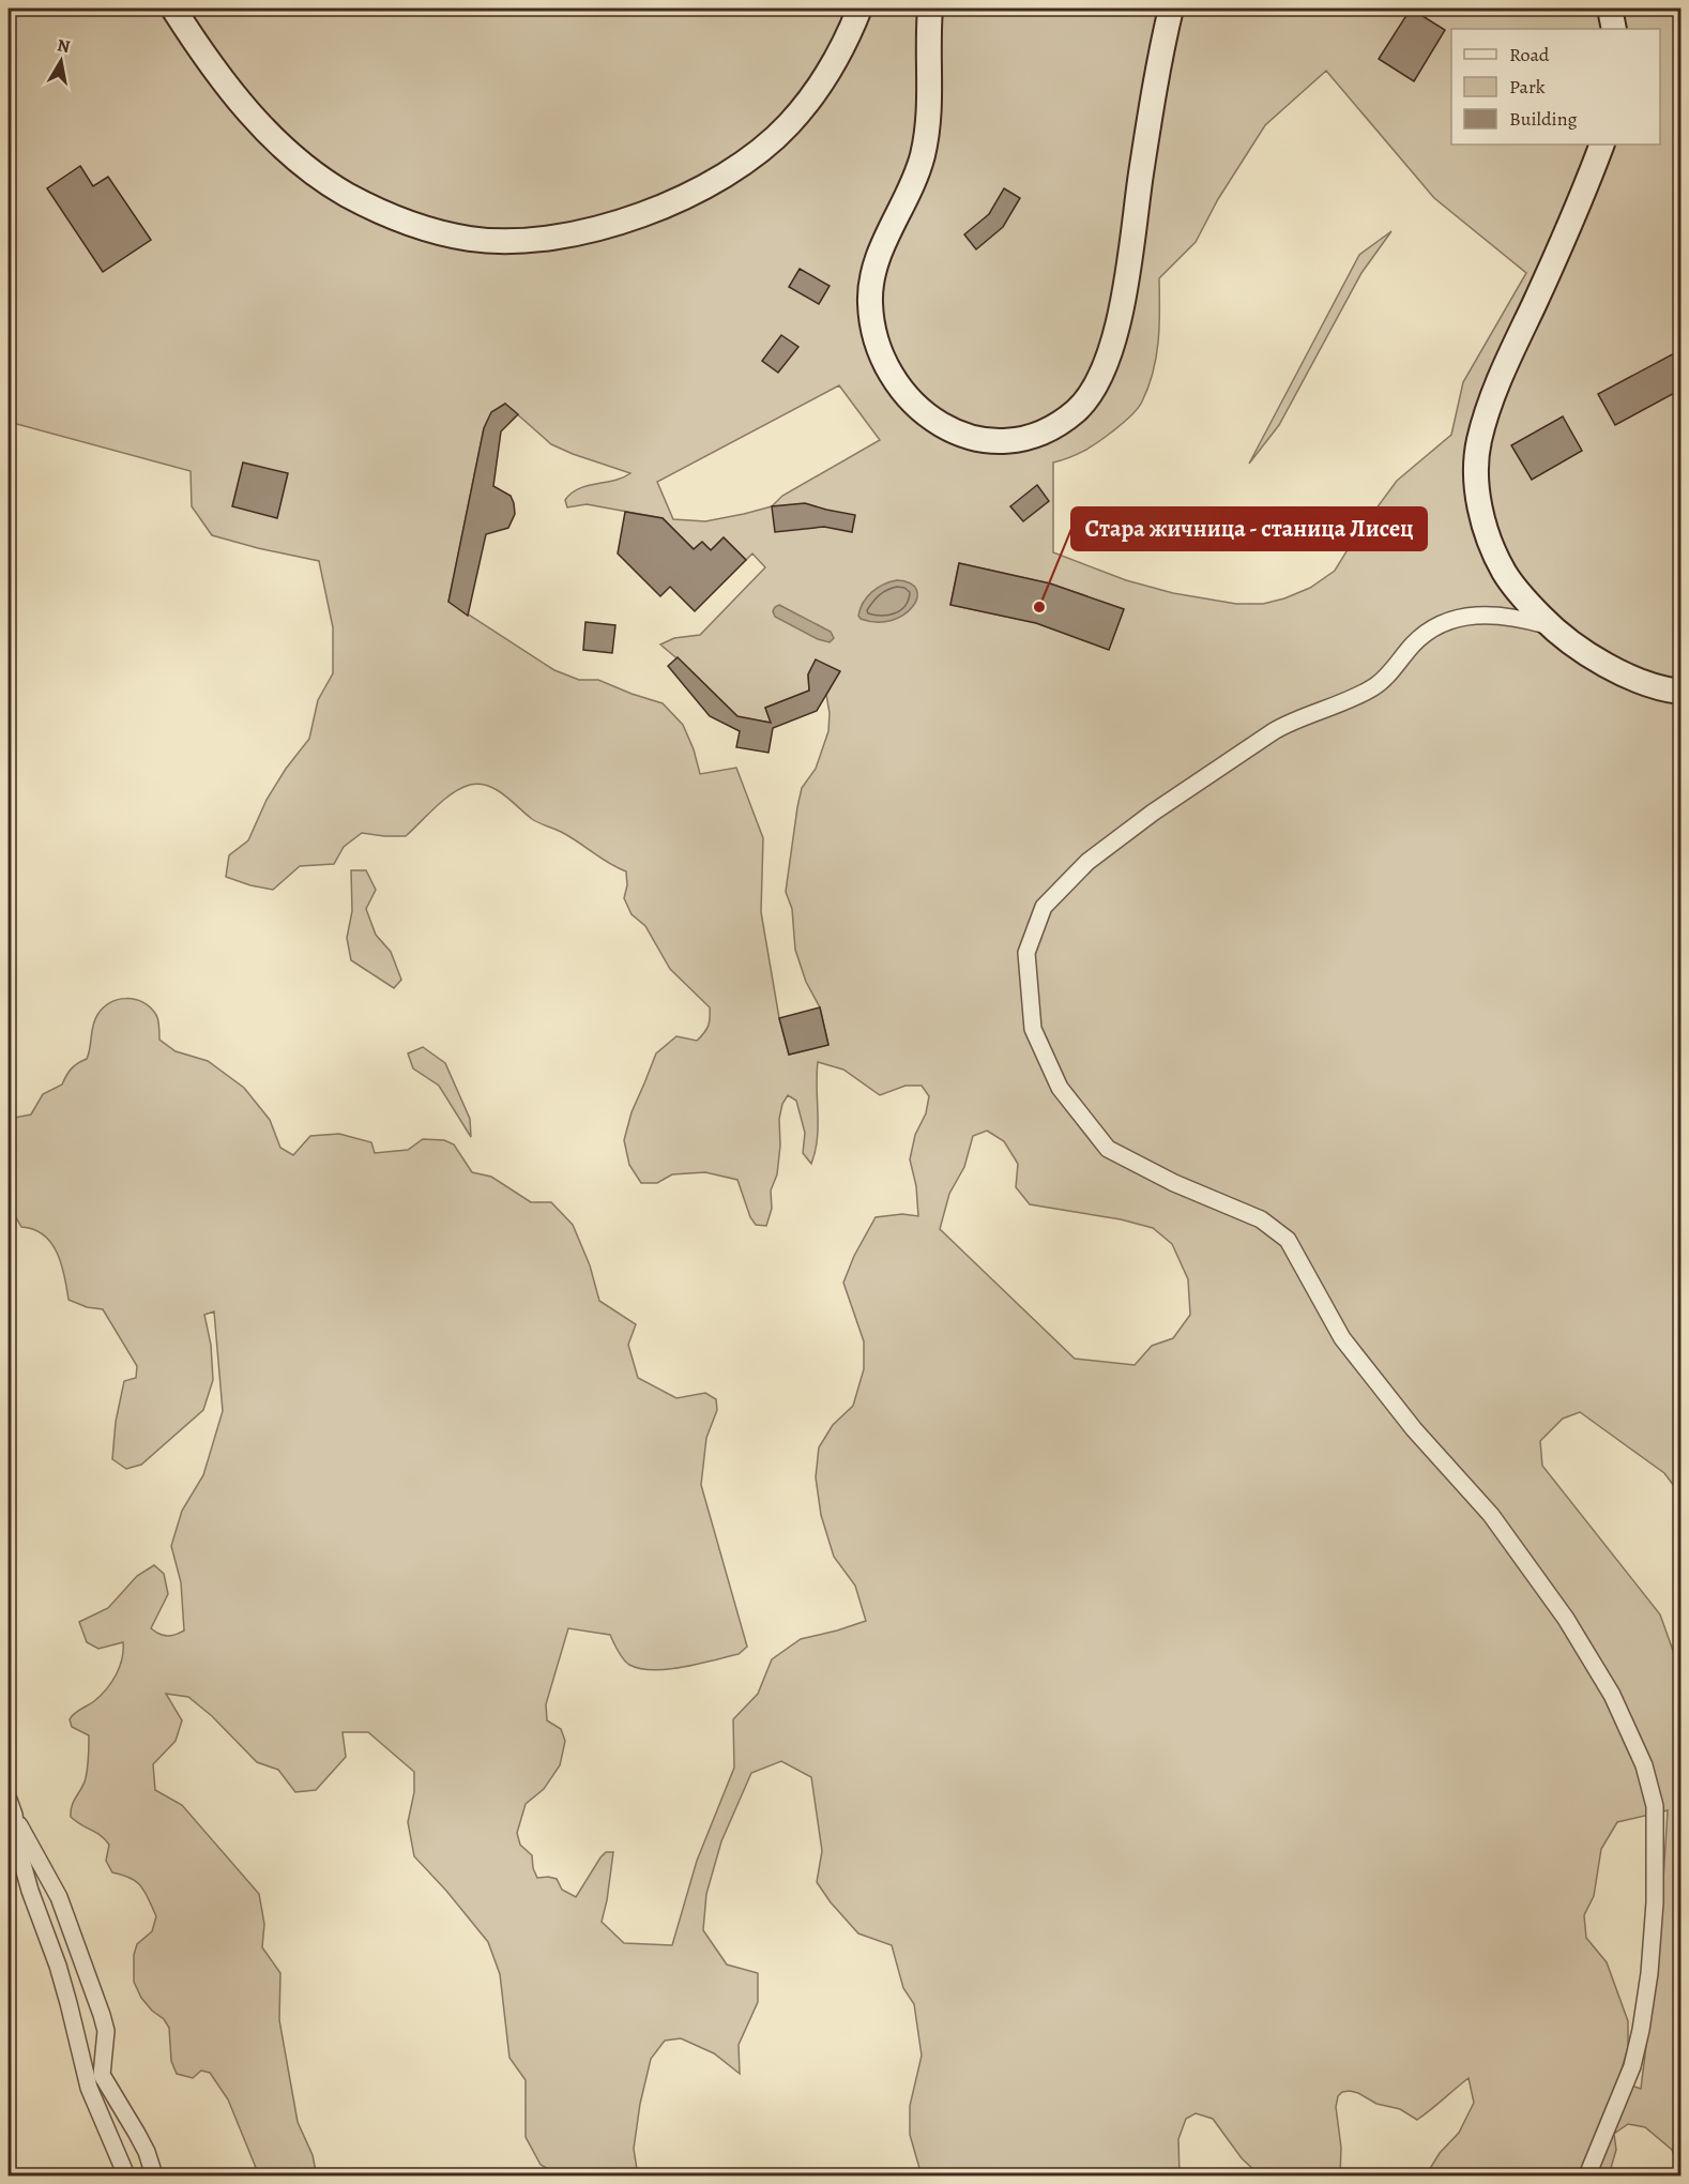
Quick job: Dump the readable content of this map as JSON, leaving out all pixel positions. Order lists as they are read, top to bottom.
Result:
{
  "places": ["Стара жичница - станица Лисец"],
  "legend": ["Road", "Park", "Building"],
  "north": "top"
}
